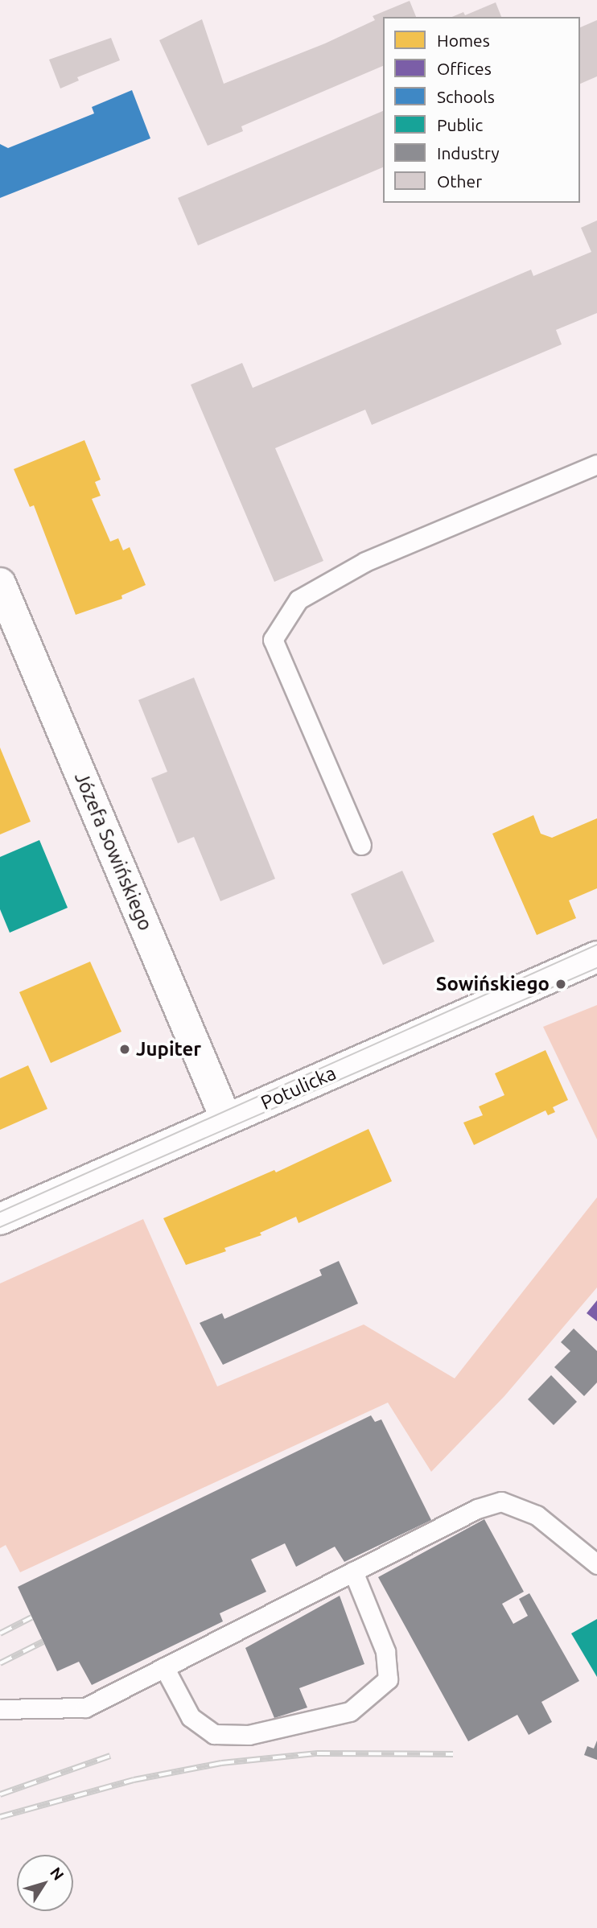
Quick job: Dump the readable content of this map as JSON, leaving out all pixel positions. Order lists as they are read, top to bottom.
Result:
{
  "streets": {
    "street": ["Józefa Sowińskiego", "Potulicka"]
  },
  "crossings": [
    ["Józefa Sowińskiego", "Potulicka"]
  ],
  "places": ["Sowińskiego", "Jupiter"],
  "legend": [
    "Homes",
    "Offices",
    "Schools",
    "Public",
    "Industry",
    "Other"
  ],
  "north": "top right"
}
